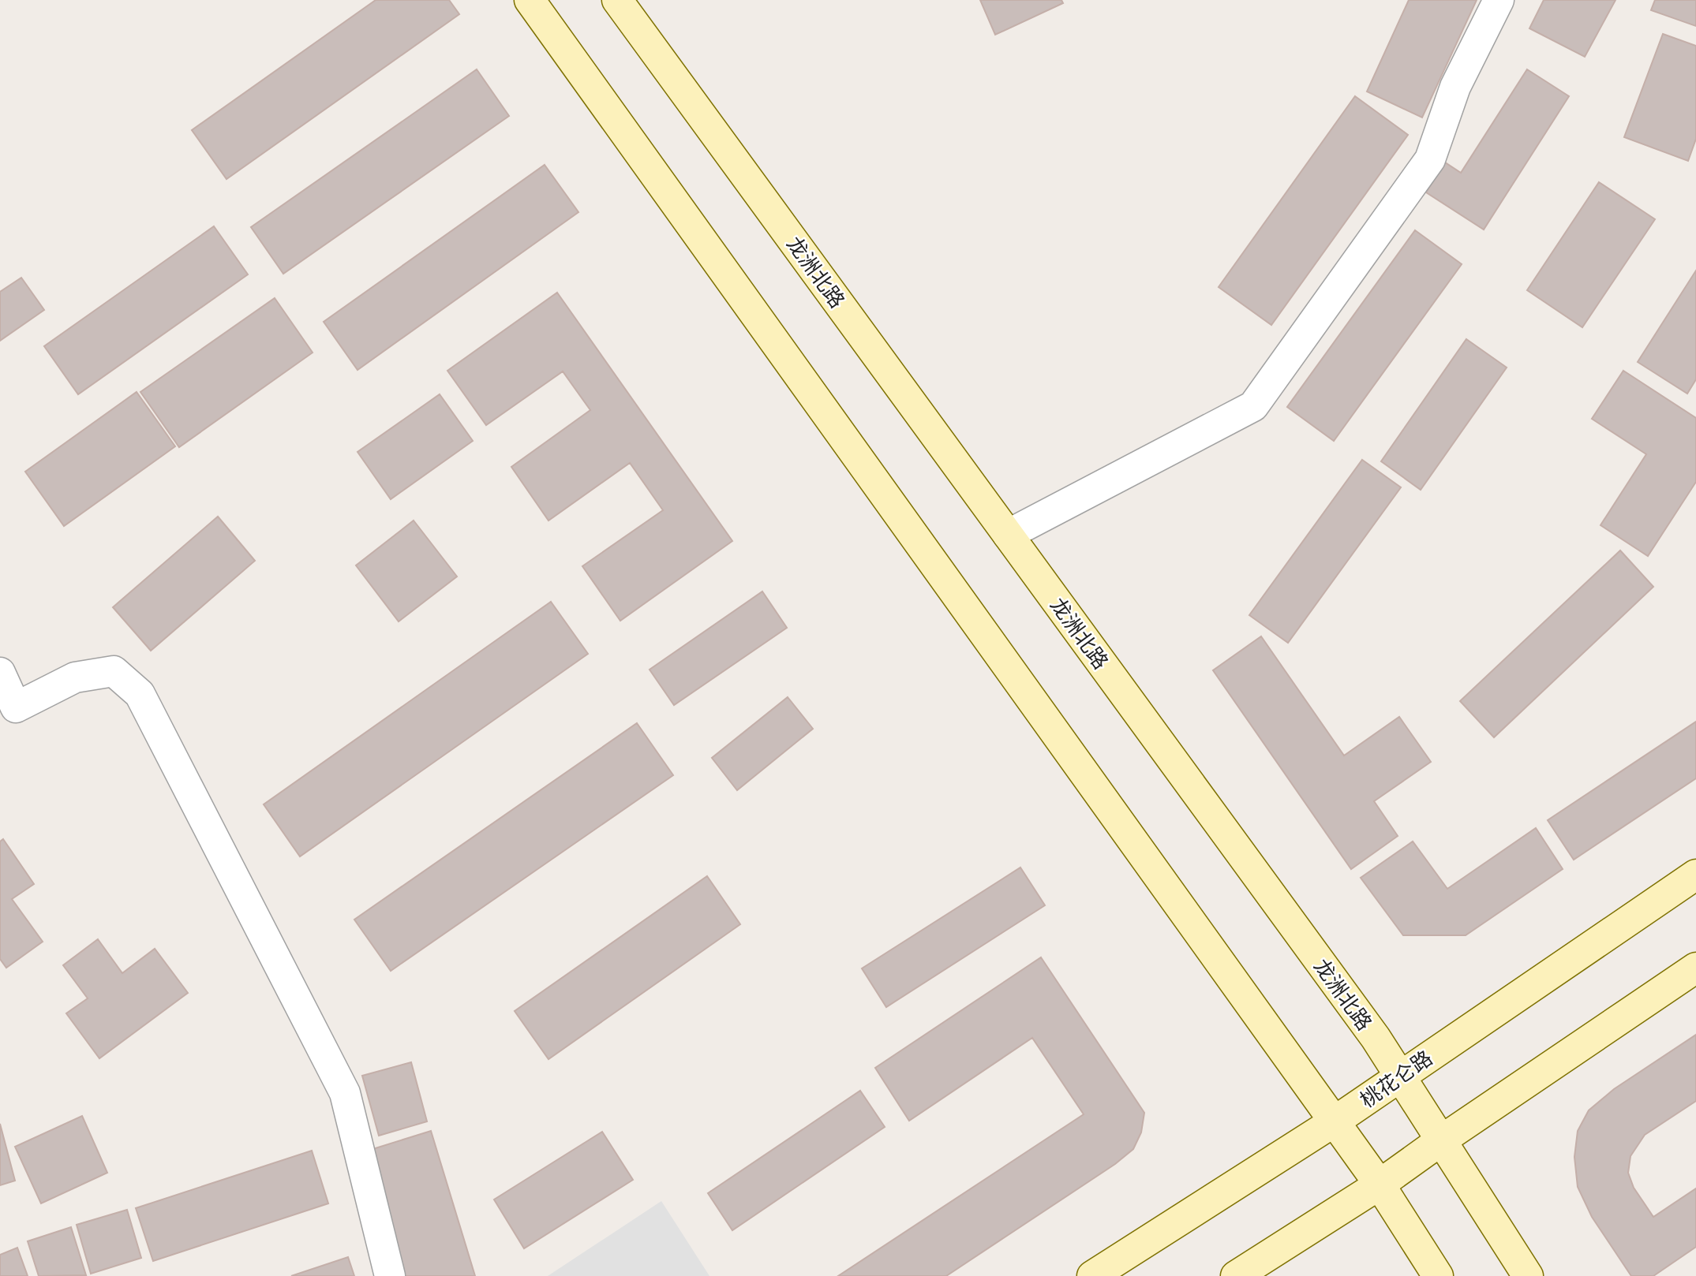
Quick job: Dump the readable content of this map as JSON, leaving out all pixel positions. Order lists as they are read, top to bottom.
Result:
{
  "streets": {
    "main road": ["龙洲北路", "桃花仑路"]
  },
  "crossings": [
    ["龙洲北路", "桃花仑路"]
  ]
}
